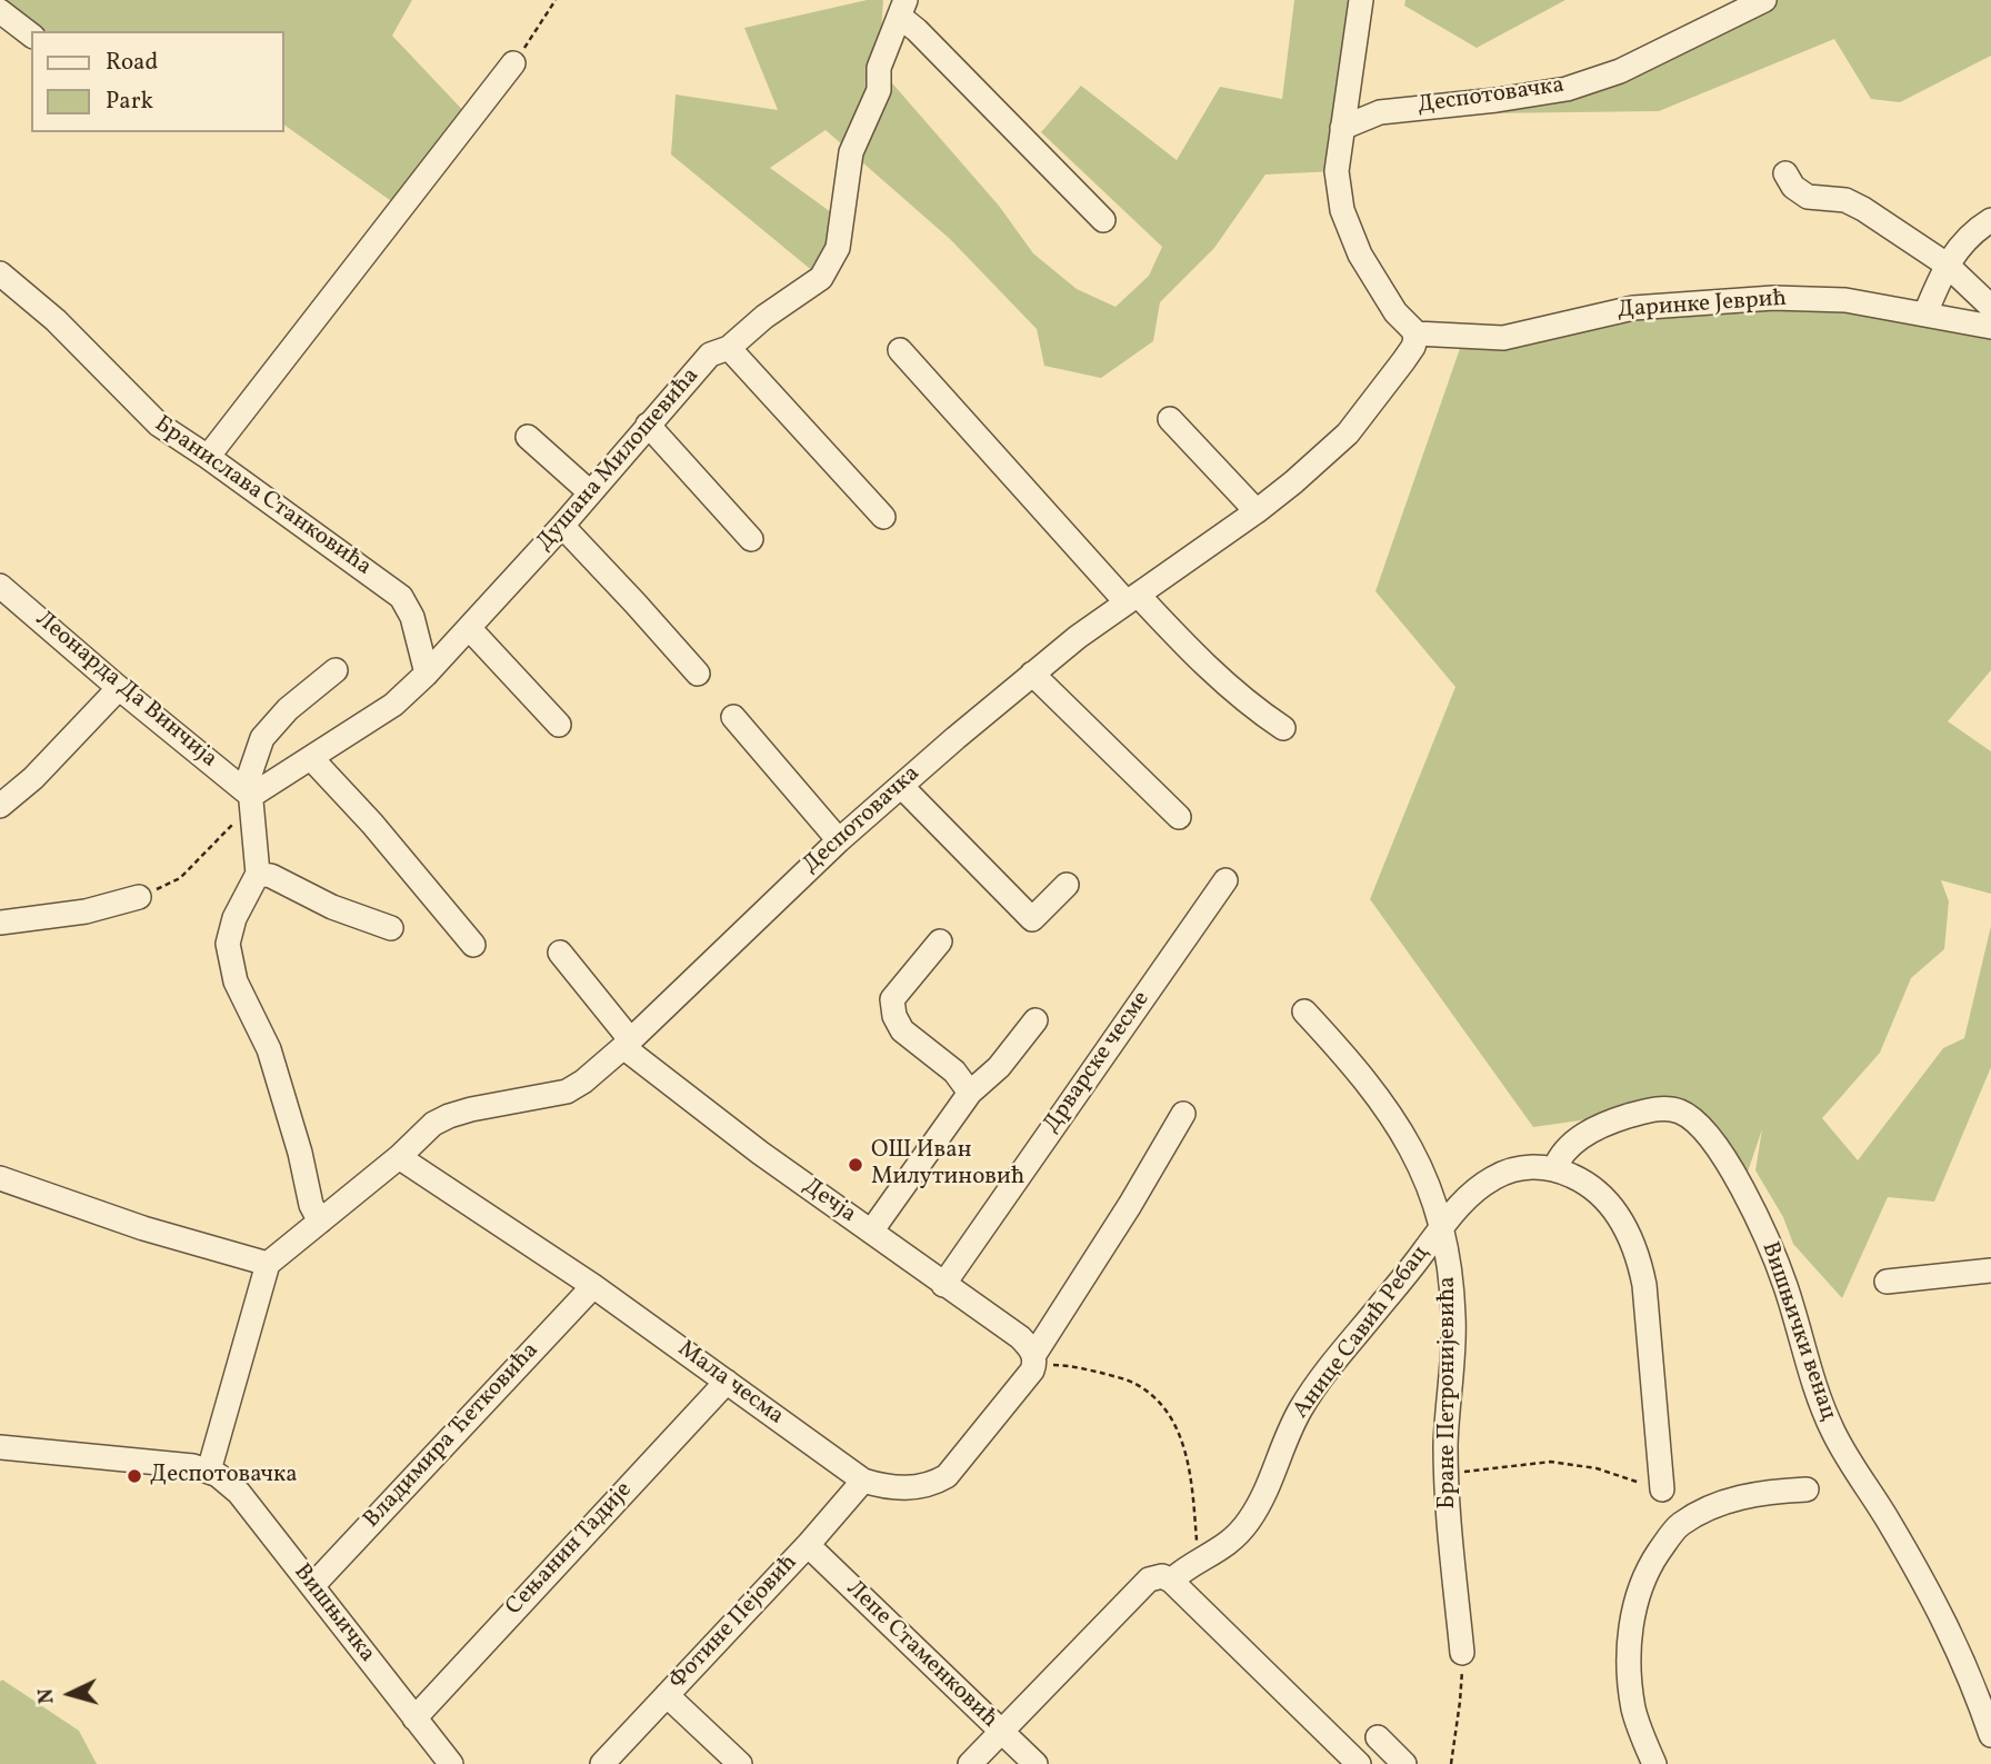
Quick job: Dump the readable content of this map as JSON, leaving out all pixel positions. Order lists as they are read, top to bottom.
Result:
{
  "streets": {
    "street": [
      "Деспотовачка",
      "Даринке Јеврић",
      "Душана Милошевића",
      "Бранислава Станковића",
      "Леонарда Да Винчија",
      "Дрварске чесме",
      "Дечја",
      "Вишњички венац",
      "Анице Савић Ребац",
      "Мала чесма",
      "Бране Петронијевића",
      "Владимира Ћетковића",
      "Сењанин Тадије",
      "Вишњичка",
      "Фотине Пејовић",
      "Лепе Стаменковић"
    ]
  },
  "crossings": [
    ["Деспотовачка", "Даринке Јеврић"],
    ["Деспотовачка", "Дечја"],
    ["Деспотовачка", "Мала чесма"],
    ["Душана Милошевића", "Бранислава Станковића"],
    ["Душана Милошевића", "Леонарда Да Винчија"],
    ["Дрварске чесме", "Дечја"],
    ["Дечја", "Мала чесма"],
    ["Вишњички венац", "Анице Савић Ребац"],
    ["Анице Савић Ребац", "Бране Петронијевића"],
    ["Анице Савић Ребац", "Лепе Стаменковић"],
    ["Мала чесма", "Владимира Ћетковића"],
    ["Мала чесма", "Сењанин Тадије"],
    ["Мала чесма", "Фотине Пејовић"],
    ["Владимира Ћетковића", "Вишњичка"],
    ["Сењанин Тадије", "Вишњичка"],
    ["Фотине Пејовић", "Лепе Стаменковић"]
  ],
  "places": ["ОШ Иван Милутиновић", "Деспотовачка"],
  "legend": ["Road", "Park"],
  "north": "left"
}
